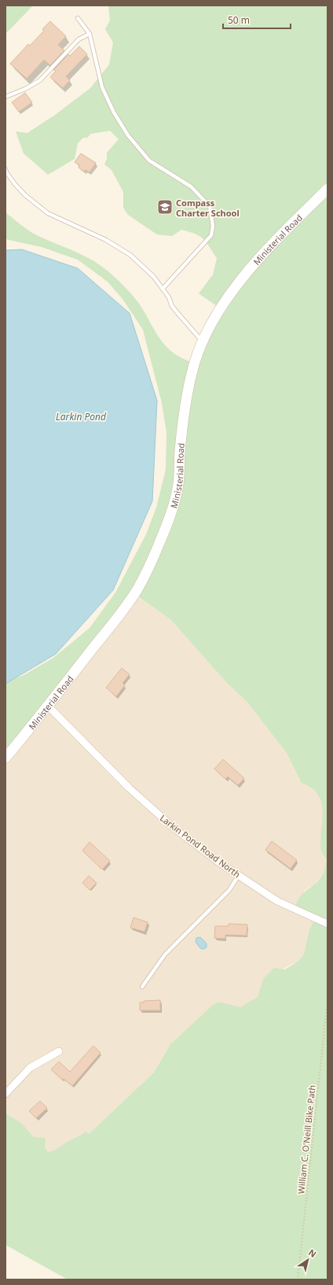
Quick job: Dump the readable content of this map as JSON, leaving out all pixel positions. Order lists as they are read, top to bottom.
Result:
{
  "streets": {
    "main road": ["Ministerial Road"],
    "street": ["Larkin Pond Road North"],
    "path": ["William C. O'Neill Bike Path"]
  },
  "crossings": [
    ["Ministerial Road", "Larkin Pond Road North"]
  ],
  "water": ["Larkin Pond"],
  "places": {
    "school or university": ["Compass Charter School"]
  },
  "scale_bar": "50 m",
  "north": "top right"
}
